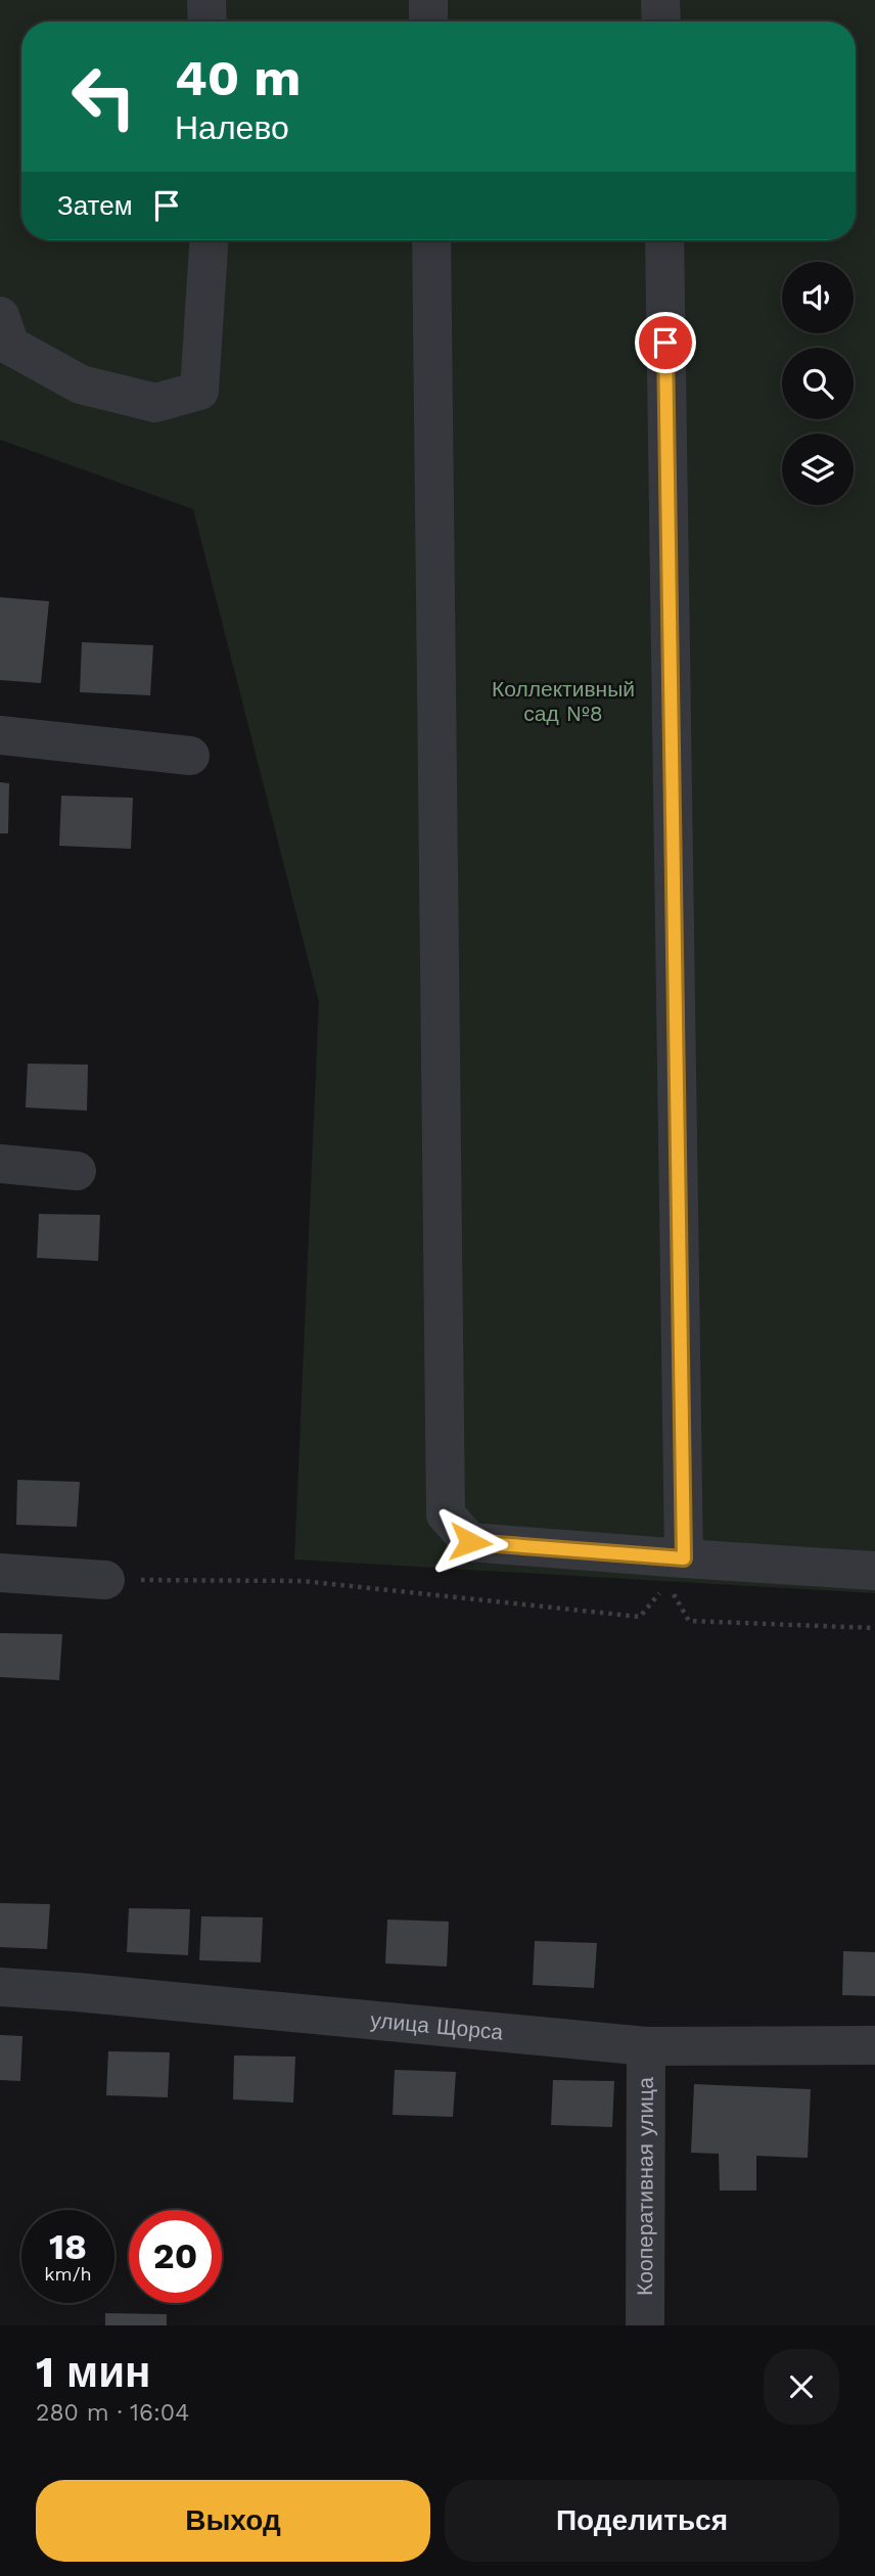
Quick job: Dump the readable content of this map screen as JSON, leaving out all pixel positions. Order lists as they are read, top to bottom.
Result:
{
  "streets": {
    "street": ["улица Щорса", "Кооперативная улица"]
  },
  "crossings": [
    ["улица Щорса", "Кооперативная улица"]
  ],
  "parks": ["Коллективный сад №8"],
  "page": {
    "turn": ["40 m", "Налево"],
    "then": "Затем",
    "speed": "18 km/h",
    "limit": "20",
    "heading": ["1 мин", "280 m · 16:04"],
    "buttons": ["Выход", "Поделиться"]
  }
}
